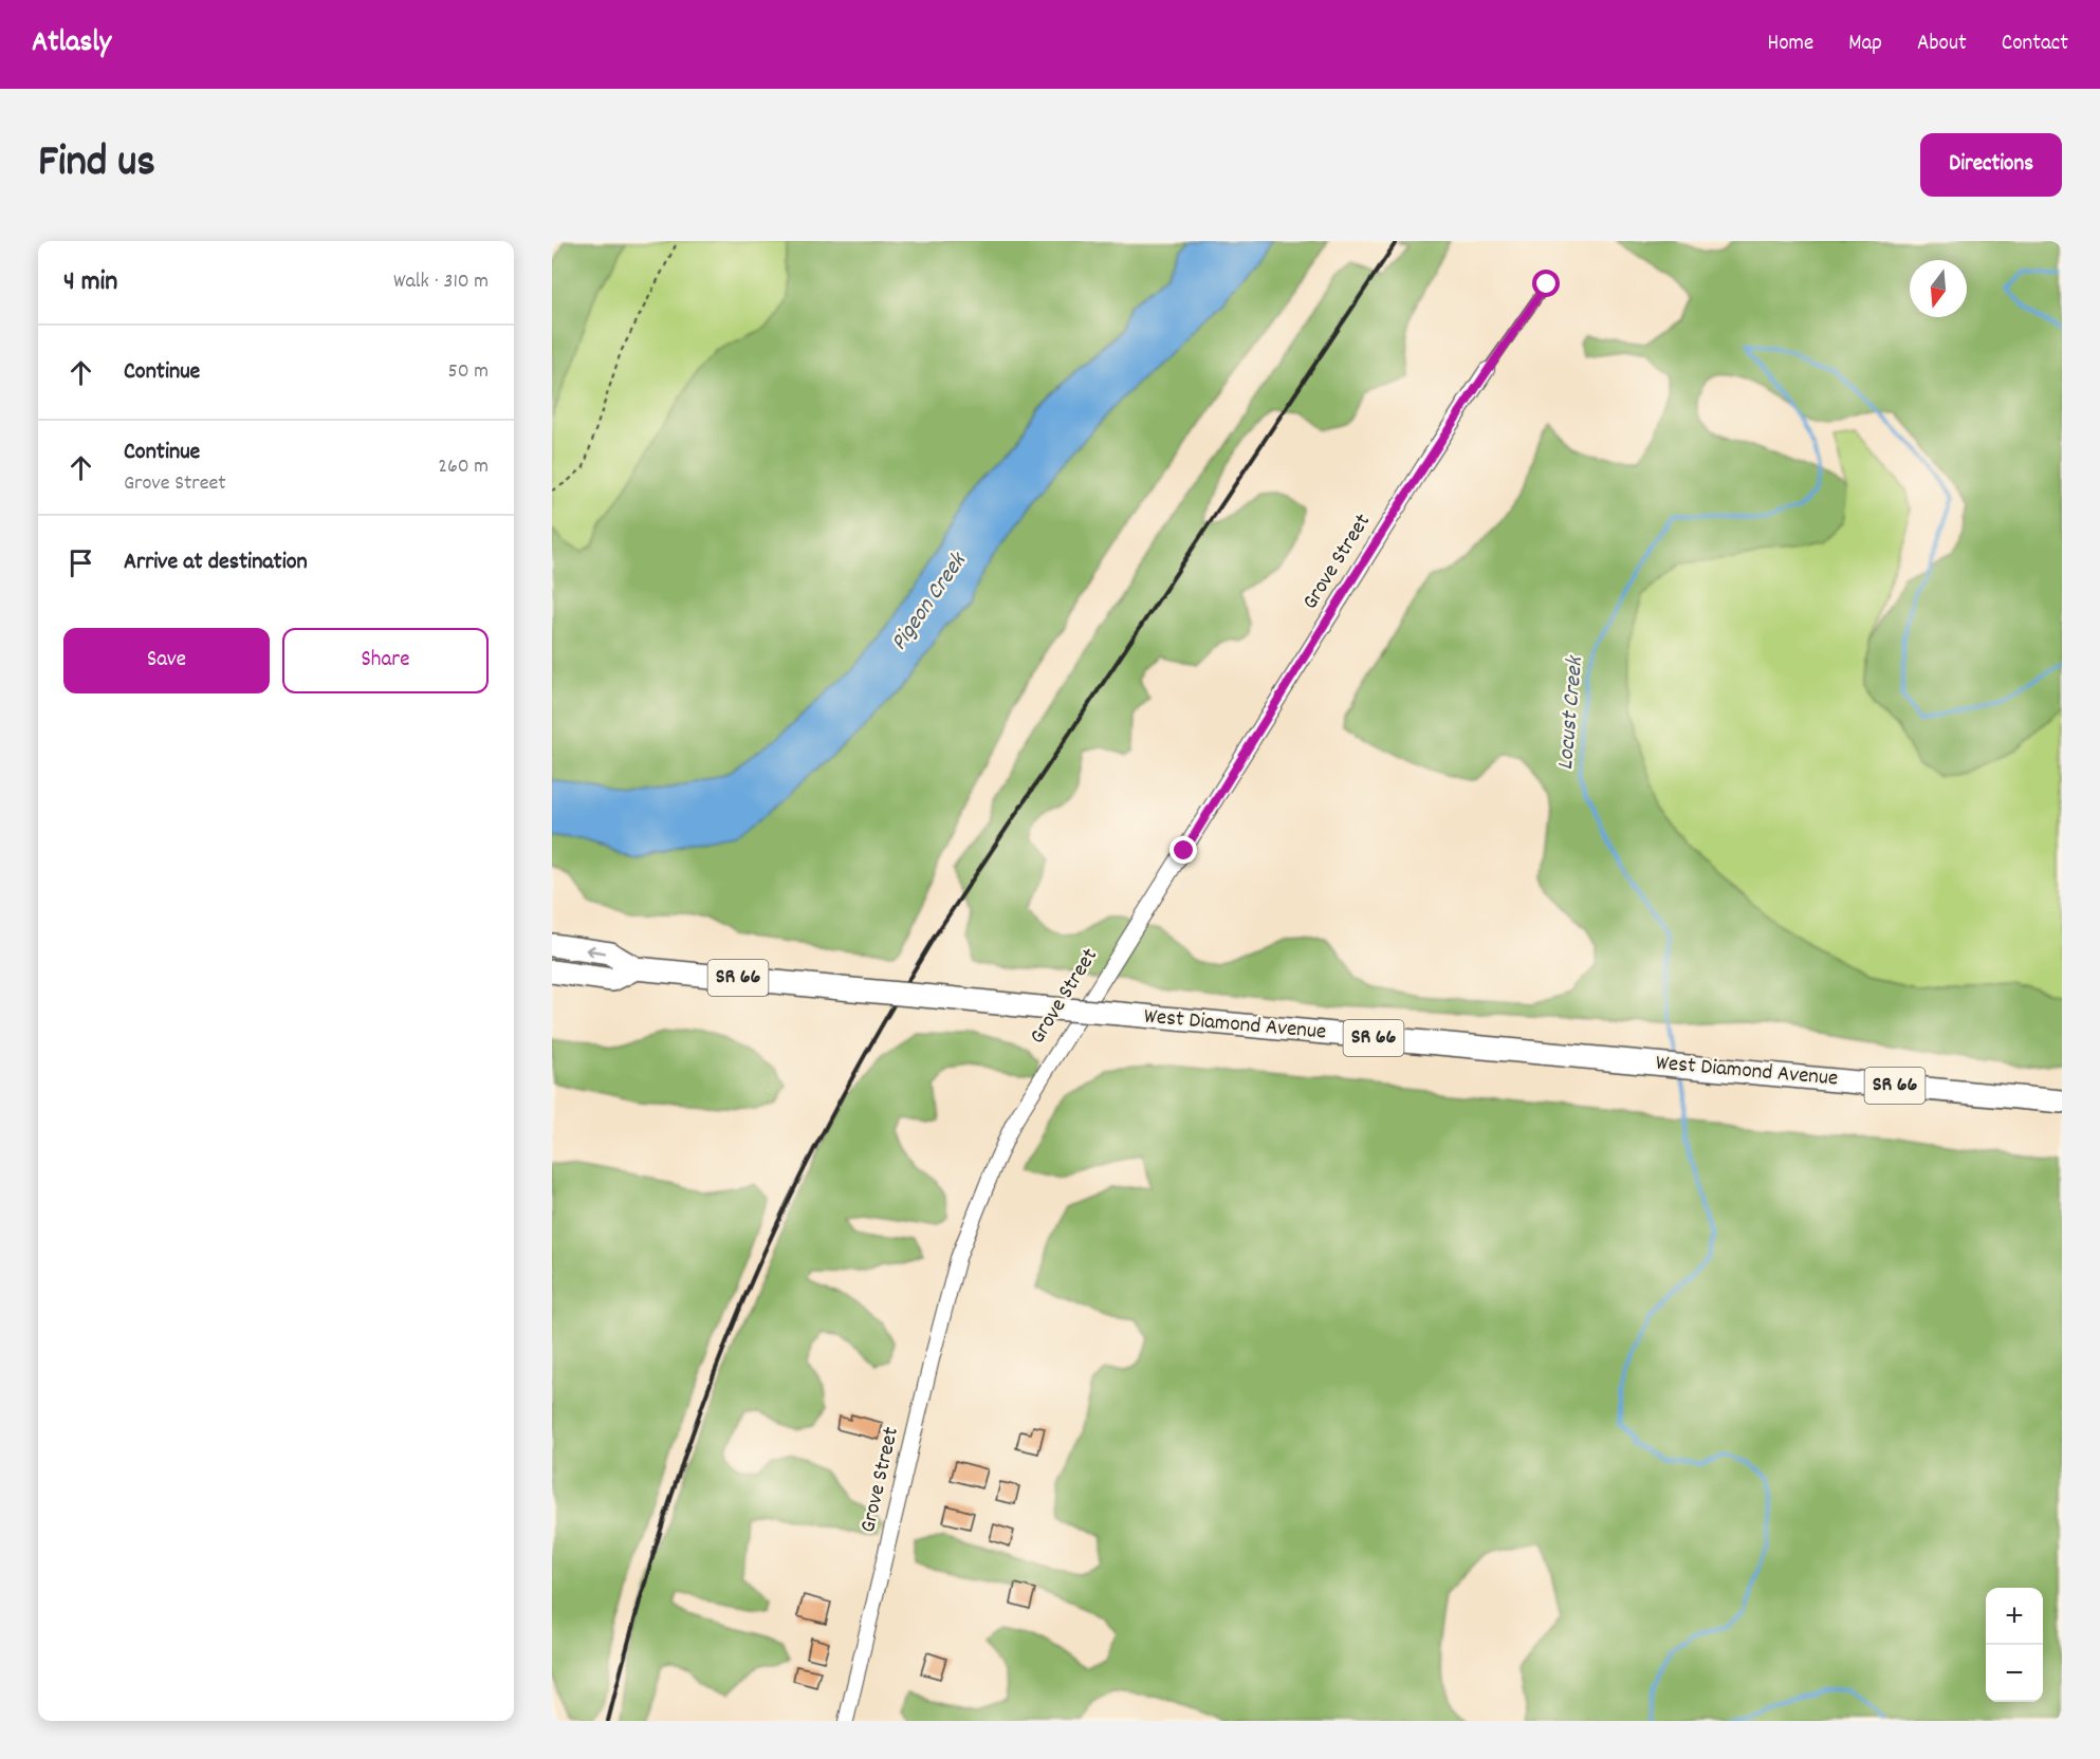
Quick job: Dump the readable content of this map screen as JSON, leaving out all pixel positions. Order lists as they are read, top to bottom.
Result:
{
  "streets": {
    "main road": ["SR 66", "West Diamond Avenue"],
    "street": ["Grove Street"]
  },
  "water": ["Pigeon Creek", "Locust Creek"],
  "north": "bottom",
  "page": {
    "header": "Atlasly",
    "nav": [
      "Home",
      "Map",
      "About",
      "Contact"
    ],
    "title": "Find us",
    "buttons": [
      "Directions",
      ["Save", "Share"]
    ],
    "heading": ["4 min", "Walk · 310 m"],
    "list": [
      ["Continue", "50 m"],
      ["Continue", "Grove Street", "260 m"],
      "Arrive at destination"
    ],
    "map_buttons": ["+", "−"]
  }
}
